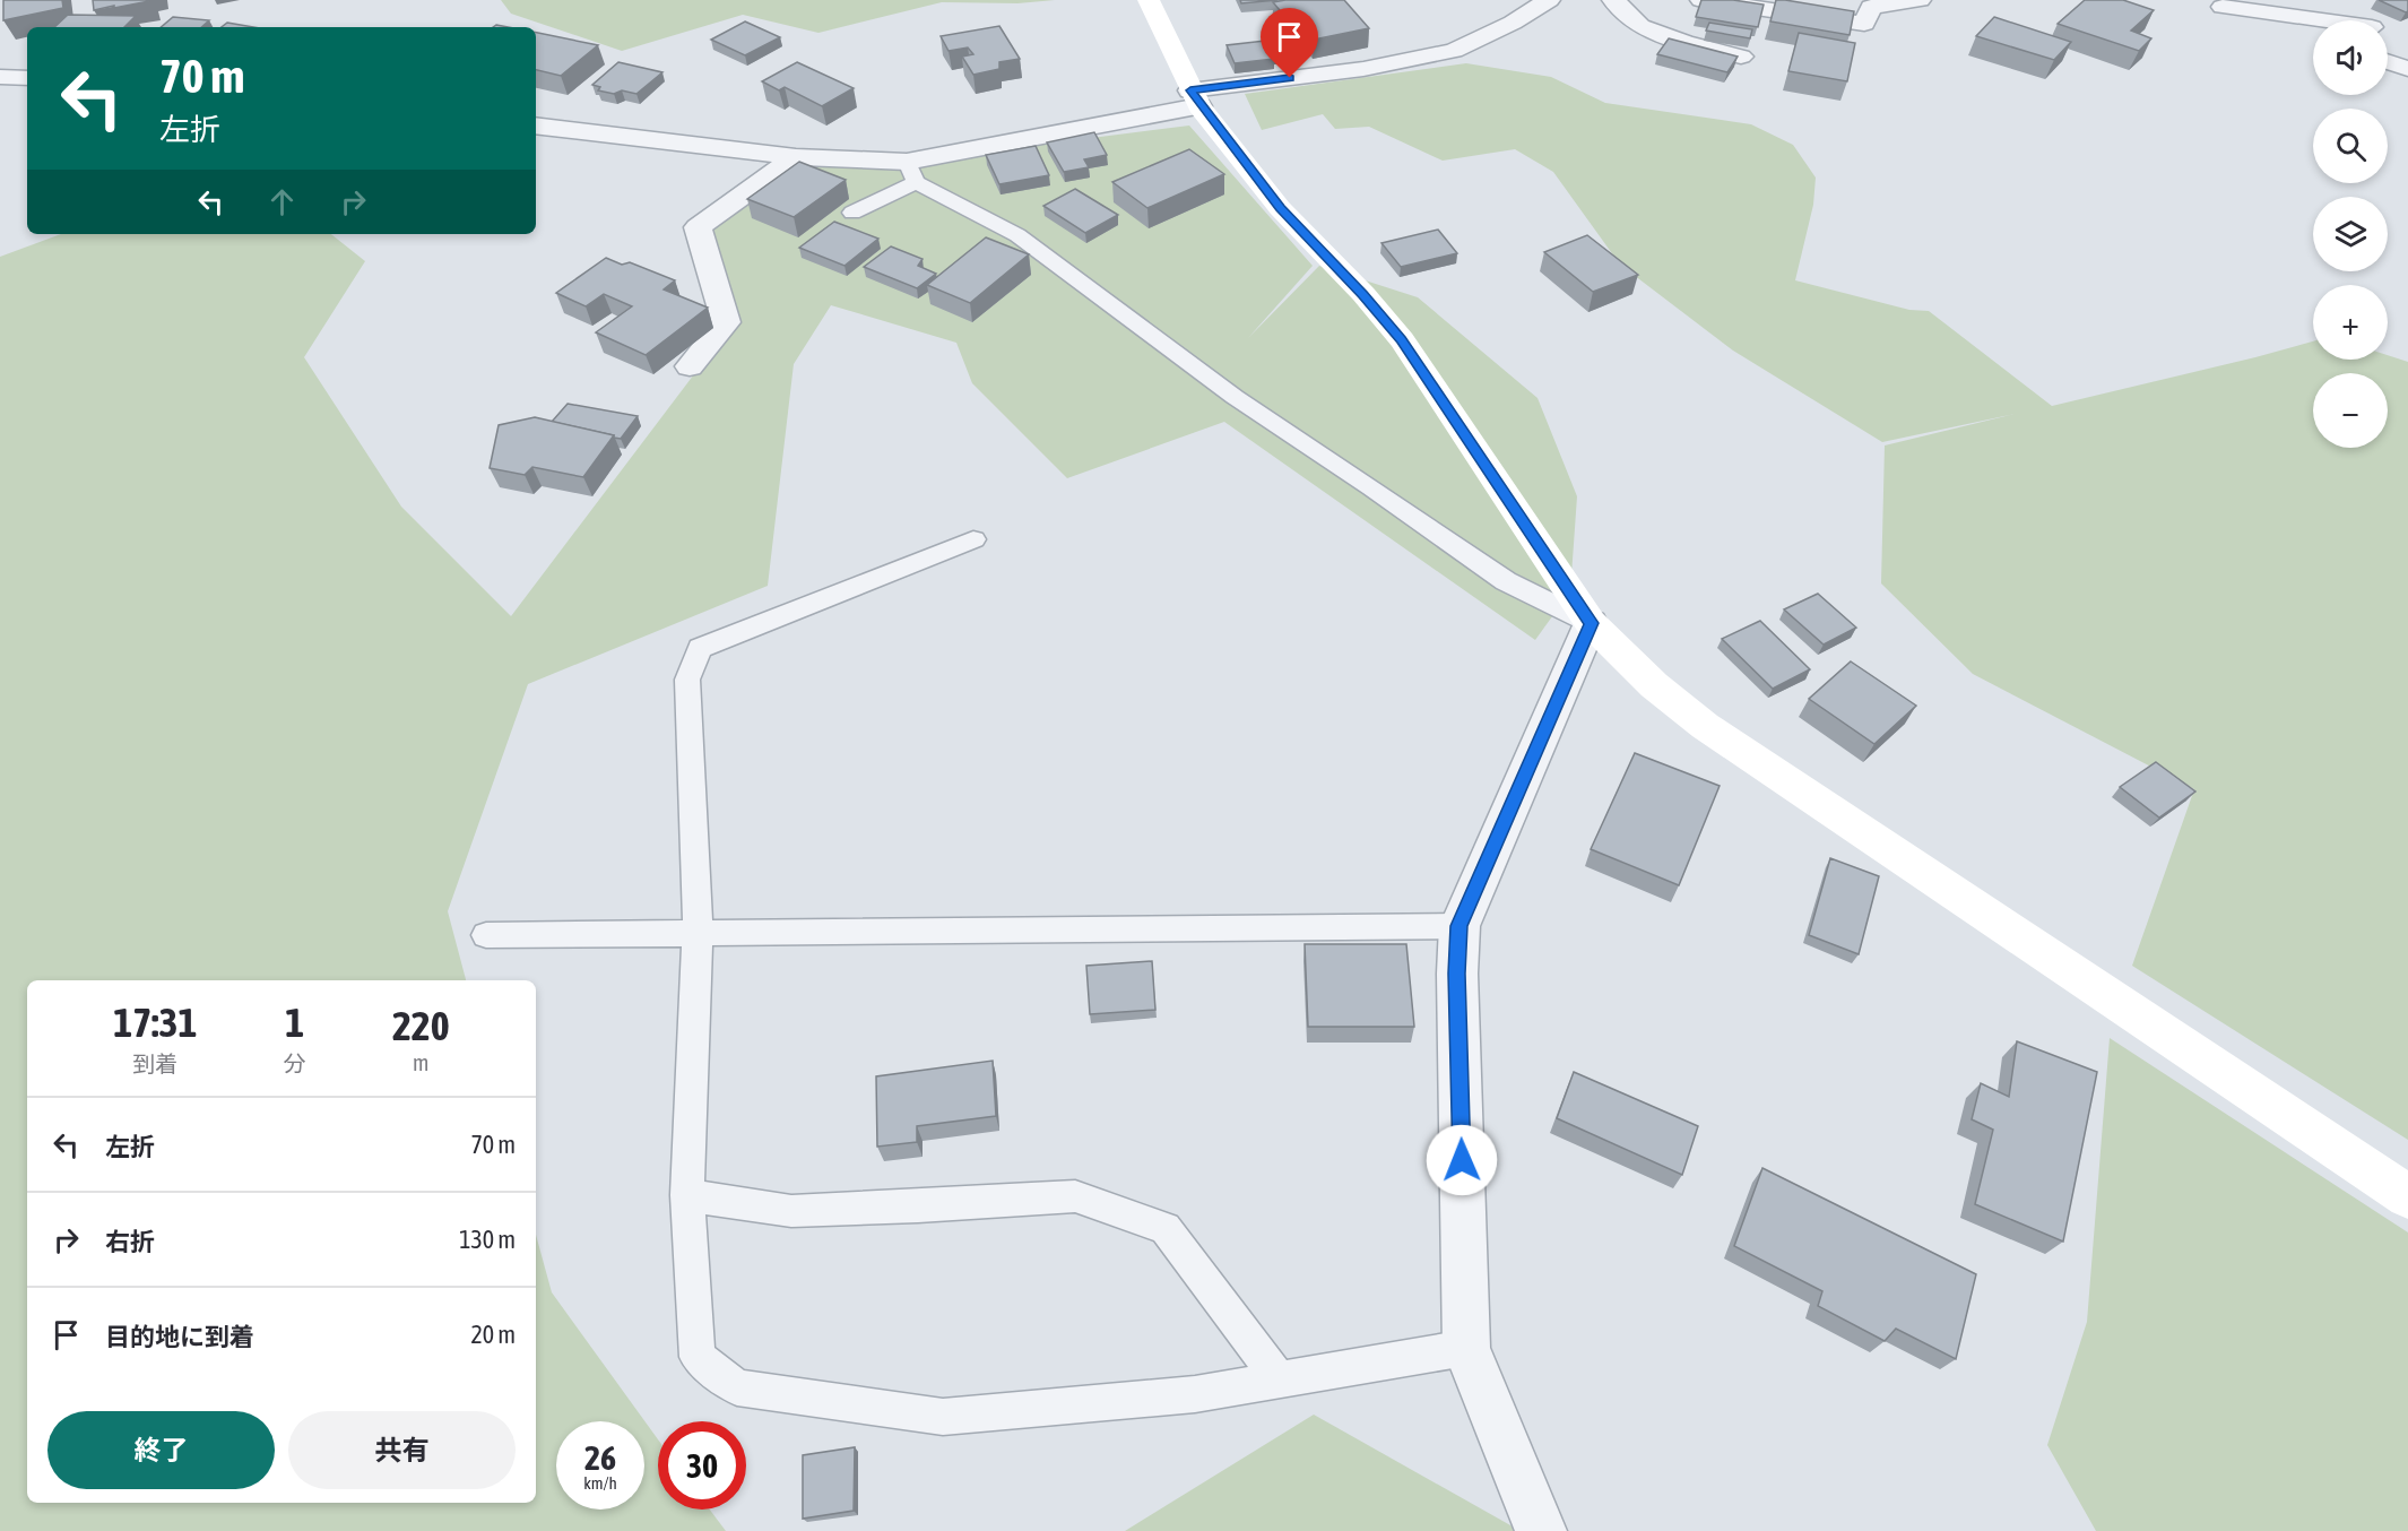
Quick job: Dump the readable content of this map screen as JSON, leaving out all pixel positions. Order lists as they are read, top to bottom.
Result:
{
  "page": {
    "map_buttons": ["+", "−"],
    "turn": ["70 m", "左折"],
    "eta": [
      "17:31",
      "到着",
      "1",
      "分",
      "220",
      "m"
    ],
    "list": [
      {
        "name": "左折",
        "value": "70 m"
      },
      {
        "name": "右折",
        "value": "130 m"
      },
      {
        "name": "目的地に到着",
        "value": "20 m"
      }
    ],
    "buttons": ["終了", "共有"],
    "speed": "26 km/h",
    "limit": "30"
  }
}
